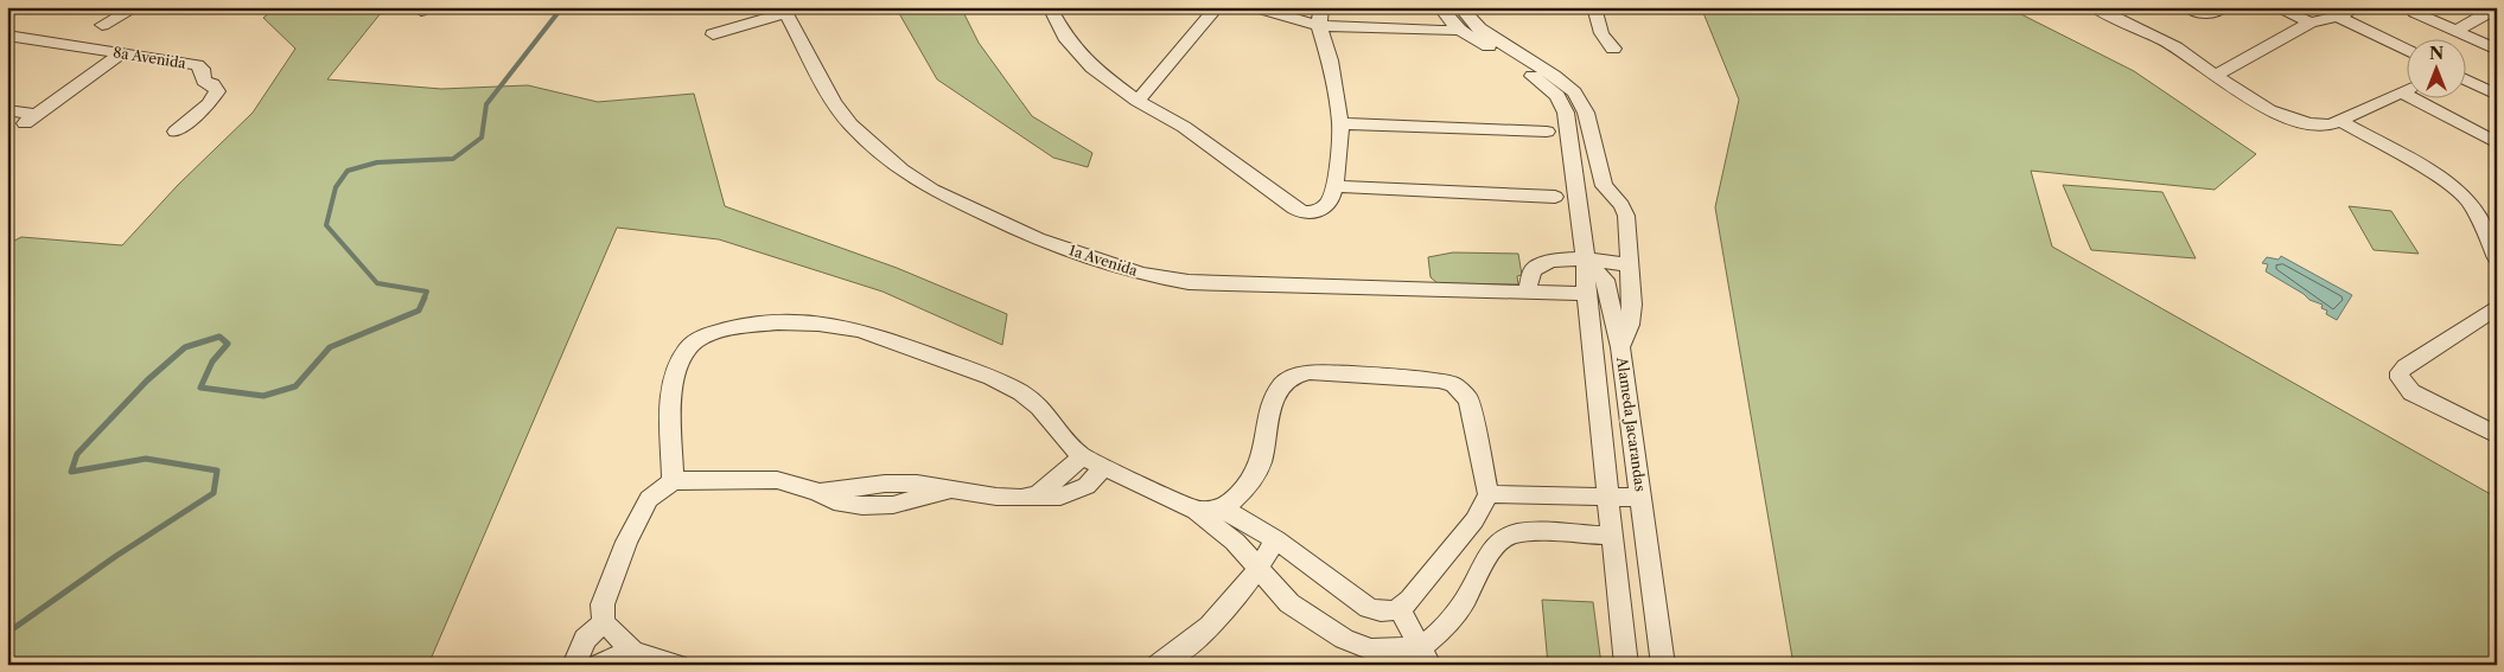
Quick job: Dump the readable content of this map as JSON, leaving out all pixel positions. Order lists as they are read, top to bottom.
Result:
{
  "streets": {
    "street": ["8a Avenida", "1a Avenida", "Alameda Jacarandas"]
  },
  "crossings": [
    ["1a Avenida", "Alameda Jacarandas"]
  ],
  "north": "top"
}
